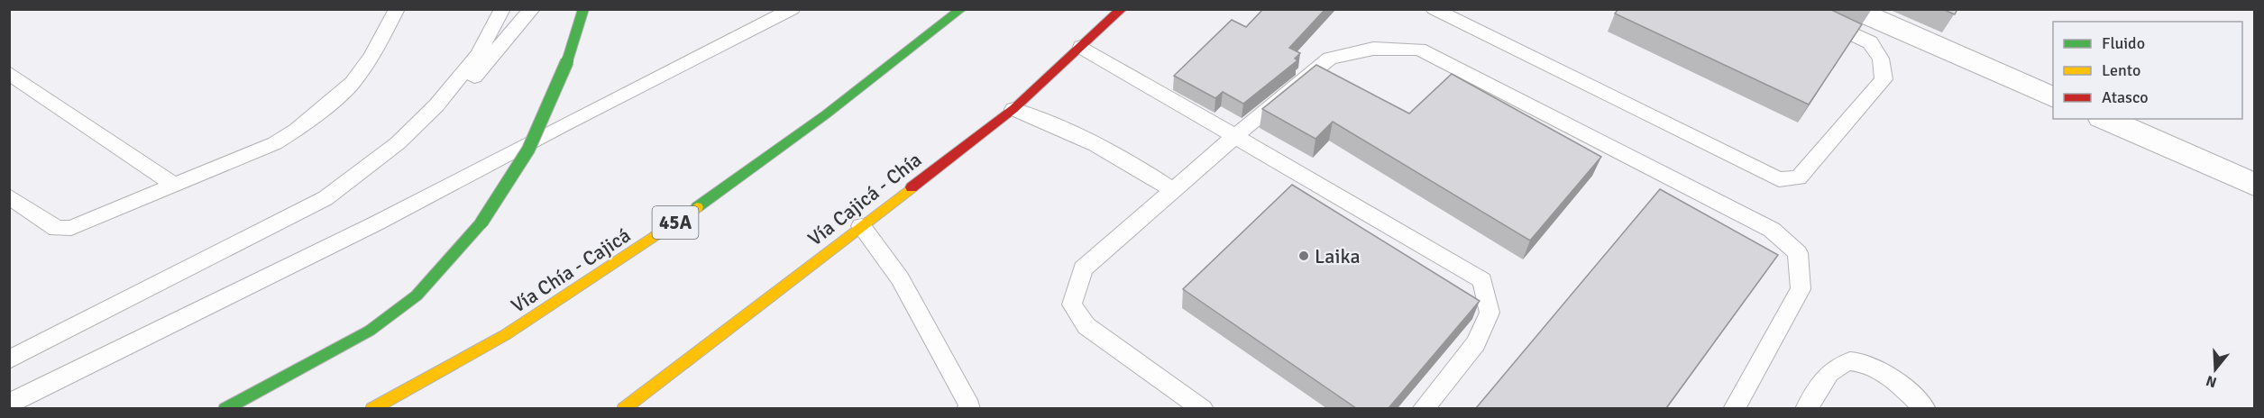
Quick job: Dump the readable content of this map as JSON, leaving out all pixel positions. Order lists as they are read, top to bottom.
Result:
{
  "streets": {
    "main road": ["Vía Cajicá - Chía", "45A", "Vía Chía - Cajicá"]
  },
  "places": ["Laika"],
  "legend": ["Fluido", "Lento", "Atasco"],
  "north": "bottom"
}
